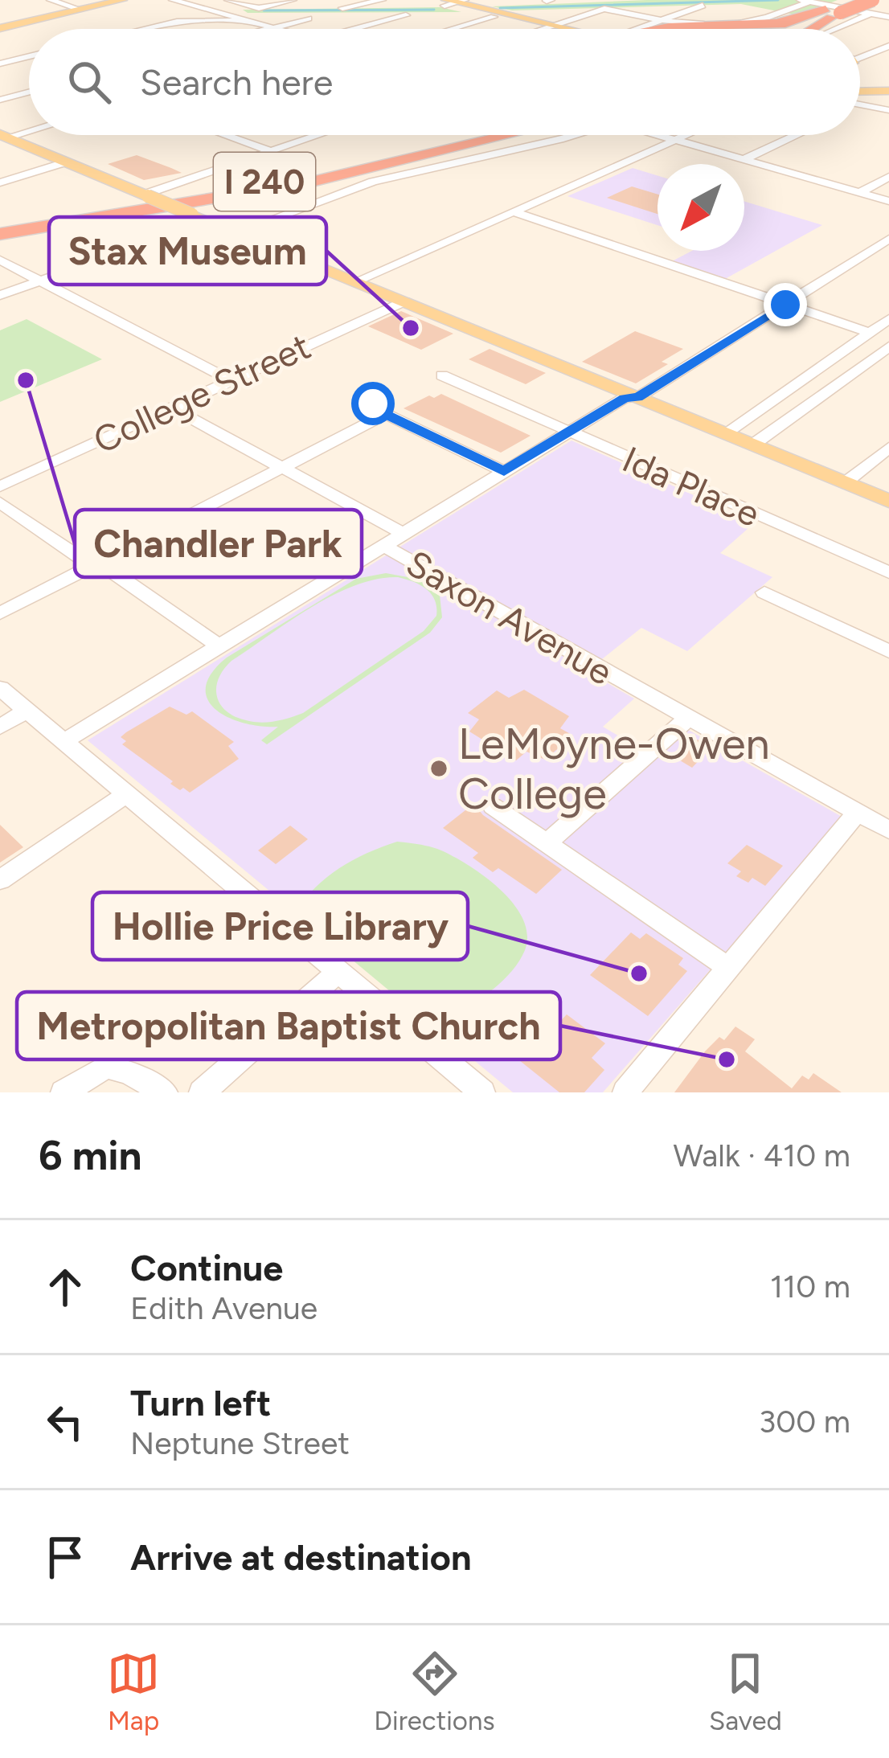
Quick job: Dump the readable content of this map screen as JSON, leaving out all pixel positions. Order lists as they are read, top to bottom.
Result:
{
  "streets": {
    "highway": ["I 240"],
    "street": ["College Street", "Ida Place", "Saxon Avenue"]
  },
  "crossings": [
    ["College Street", "Saxon Avenue"]
  ],
  "places": [
    "Stax Museum",
    "Chandler Park",
    "LeMoyne-Owen College",
    "Hollie Price Library",
    "Metropolitan Baptist Church"
  ],
  "north": "bottom left",
  "page": {
    "search": "Search here",
    "heading": ["6 min", "Walk · 410 m"],
    "list": [
      ["Continue", "Edith Avenue", "110 m"],
      ["Turn left", "Neptune Street", "300 m"],
      "Arrive at destination"
    ],
    "nav": ["Map", "Directions", "Saved"]
  }
}
